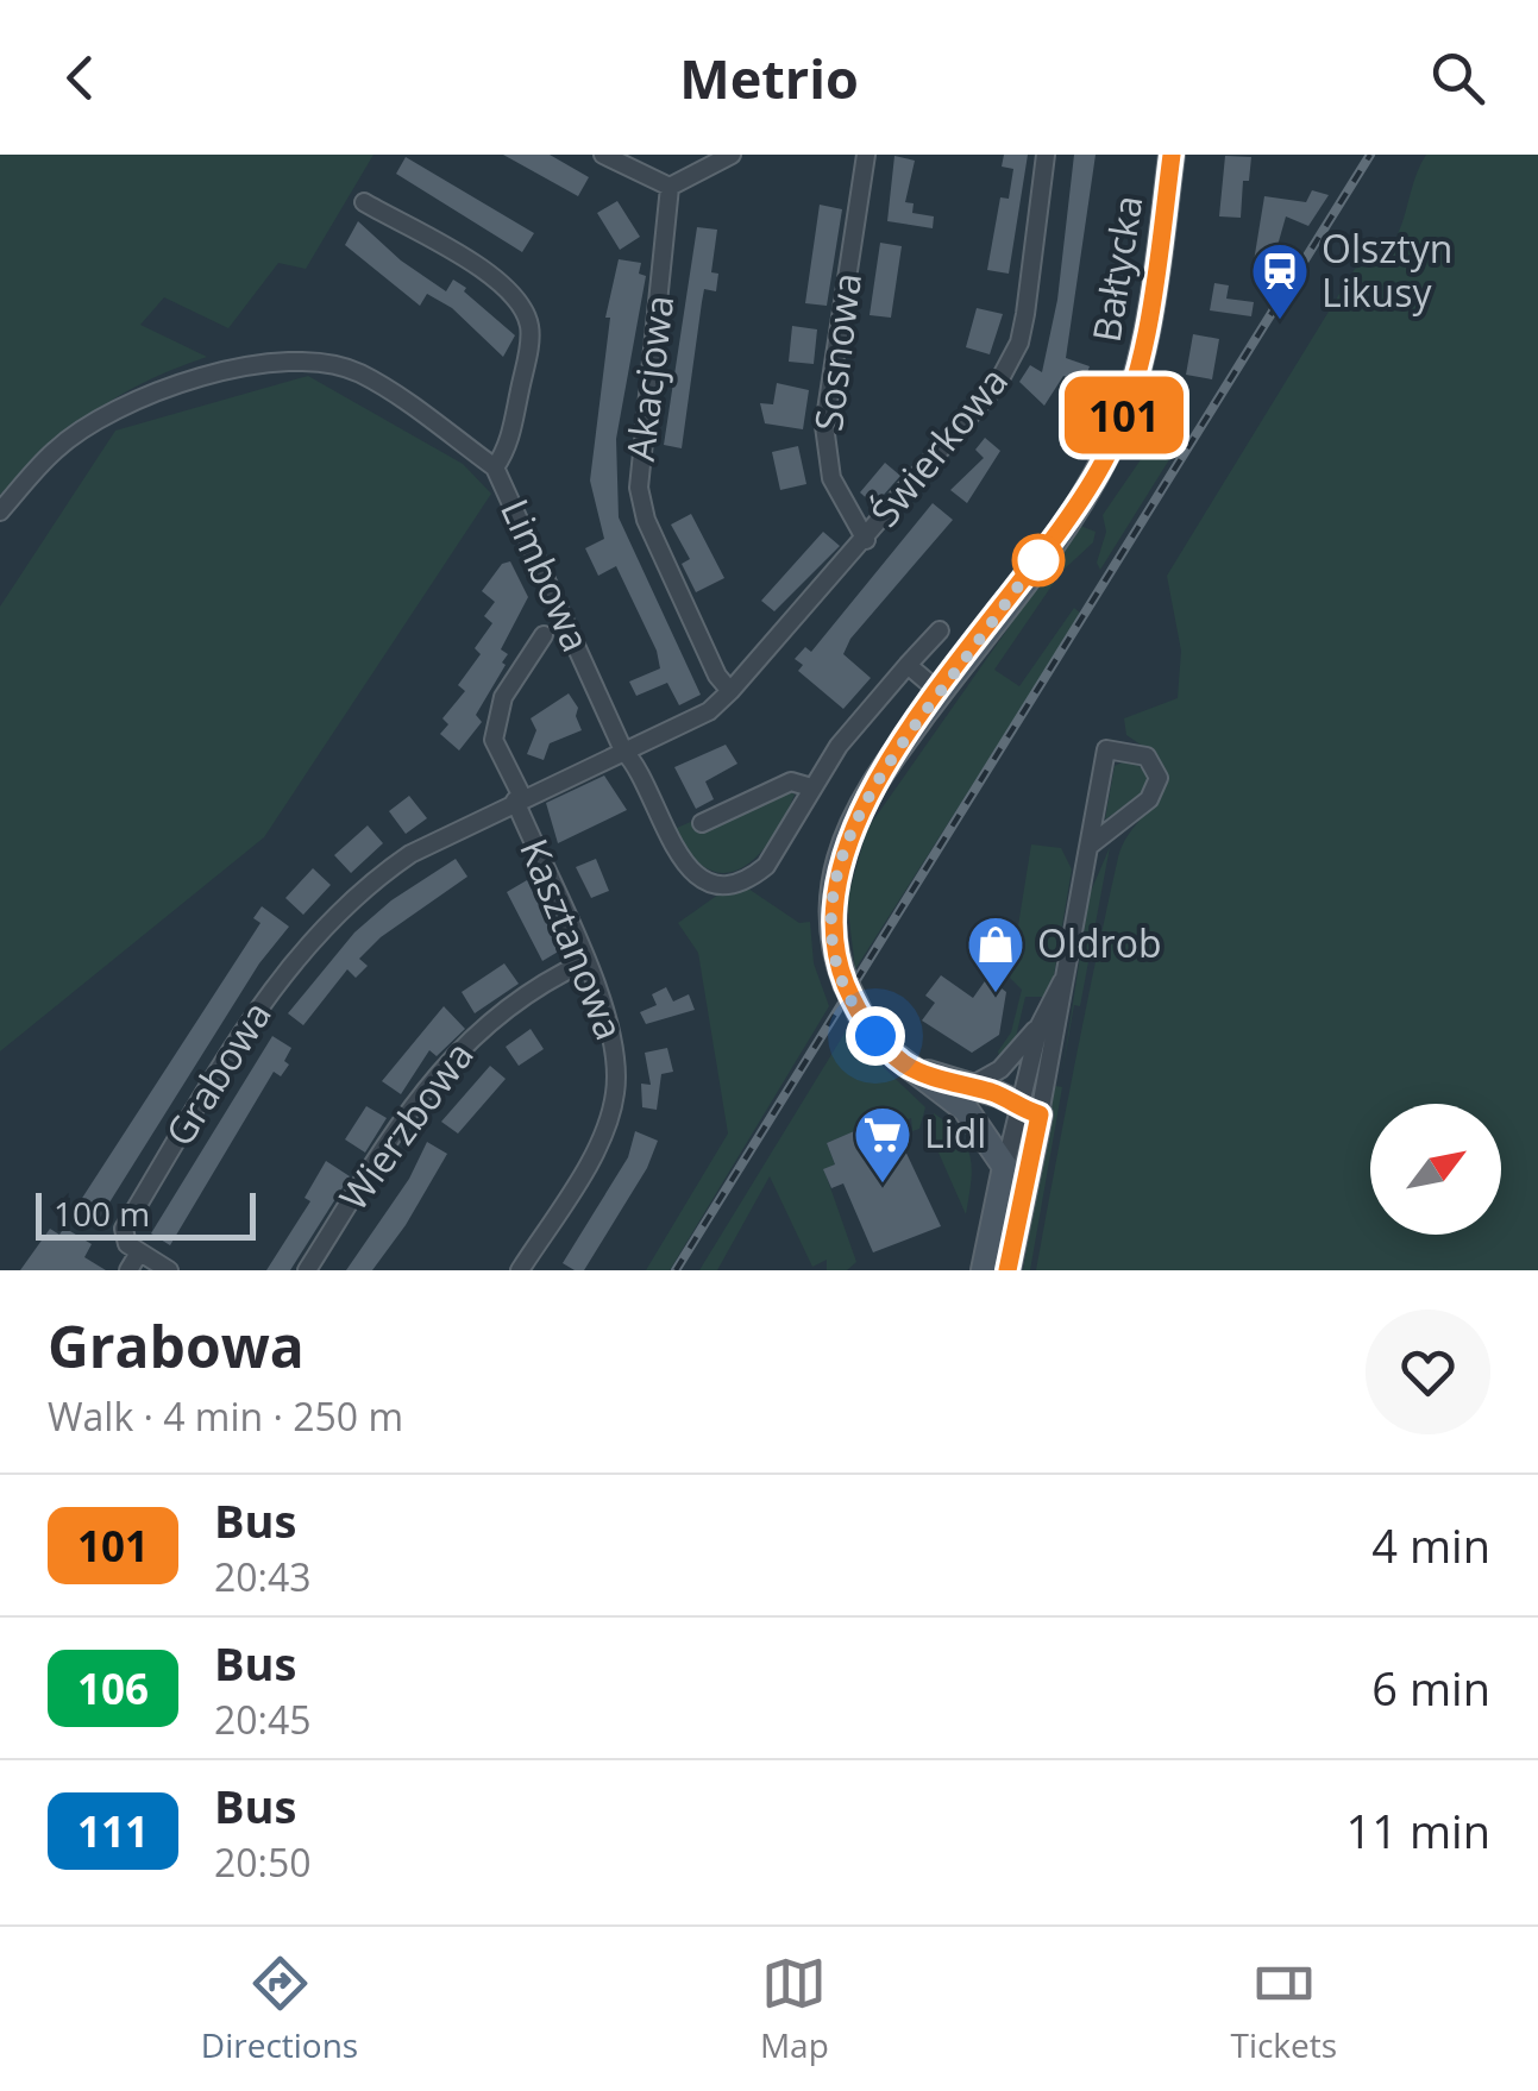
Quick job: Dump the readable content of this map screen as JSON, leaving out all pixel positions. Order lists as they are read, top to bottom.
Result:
{
  "streets": {
    "main road": ["Bałtycka"],
    "street": [
      "Sosnowa",
      "Akacjowa",
      "Świerkowa",
      "Limbowa",
      "Kasztanowa",
      "Grabowa",
      "Wierzbowa"
    ]
  },
  "crossings": [
    ["Sosnowa", "Świerkowa"],
    ["Akacjowa", "Świerkowa"],
    ["Akacjowa", "Grabowa"],
    ["Świerkowa", "Grabowa"],
    ["Limbowa", "Grabowa"],
    ["Kasztanowa", "Grabowa"],
    ["Kasztanowa", "Wierzbowa"]
  ],
  "places": {
    "station": ["Olsztyn Likusy"],
    "shop": ["Oldrob"],
    "supermarket": ["Lidl"]
  },
  "lines": ["bus line 101"],
  "scale_bar": "100 m",
  "north": "top right",
  "page": {
    "header": "Metrio",
    "on_map": "101",
    "scale": "100 m",
    "heading": ["Grabowa", "Walk · 4 min · 250 m"],
    "list": [
      {
        "mark": "101",
        "name": "Bus",
        "note": "20:43",
        "value": "4 min"
      },
      {
        "mark": "106",
        "name": "Bus",
        "note": "20:45",
        "value": "6 min"
      },
      {
        "mark": "111",
        "name": "Bus",
        "note": "20:50",
        "value": "11 min"
      }
    ],
    "tabs": ["Directions", "Map", "Tickets"]
  }
}
